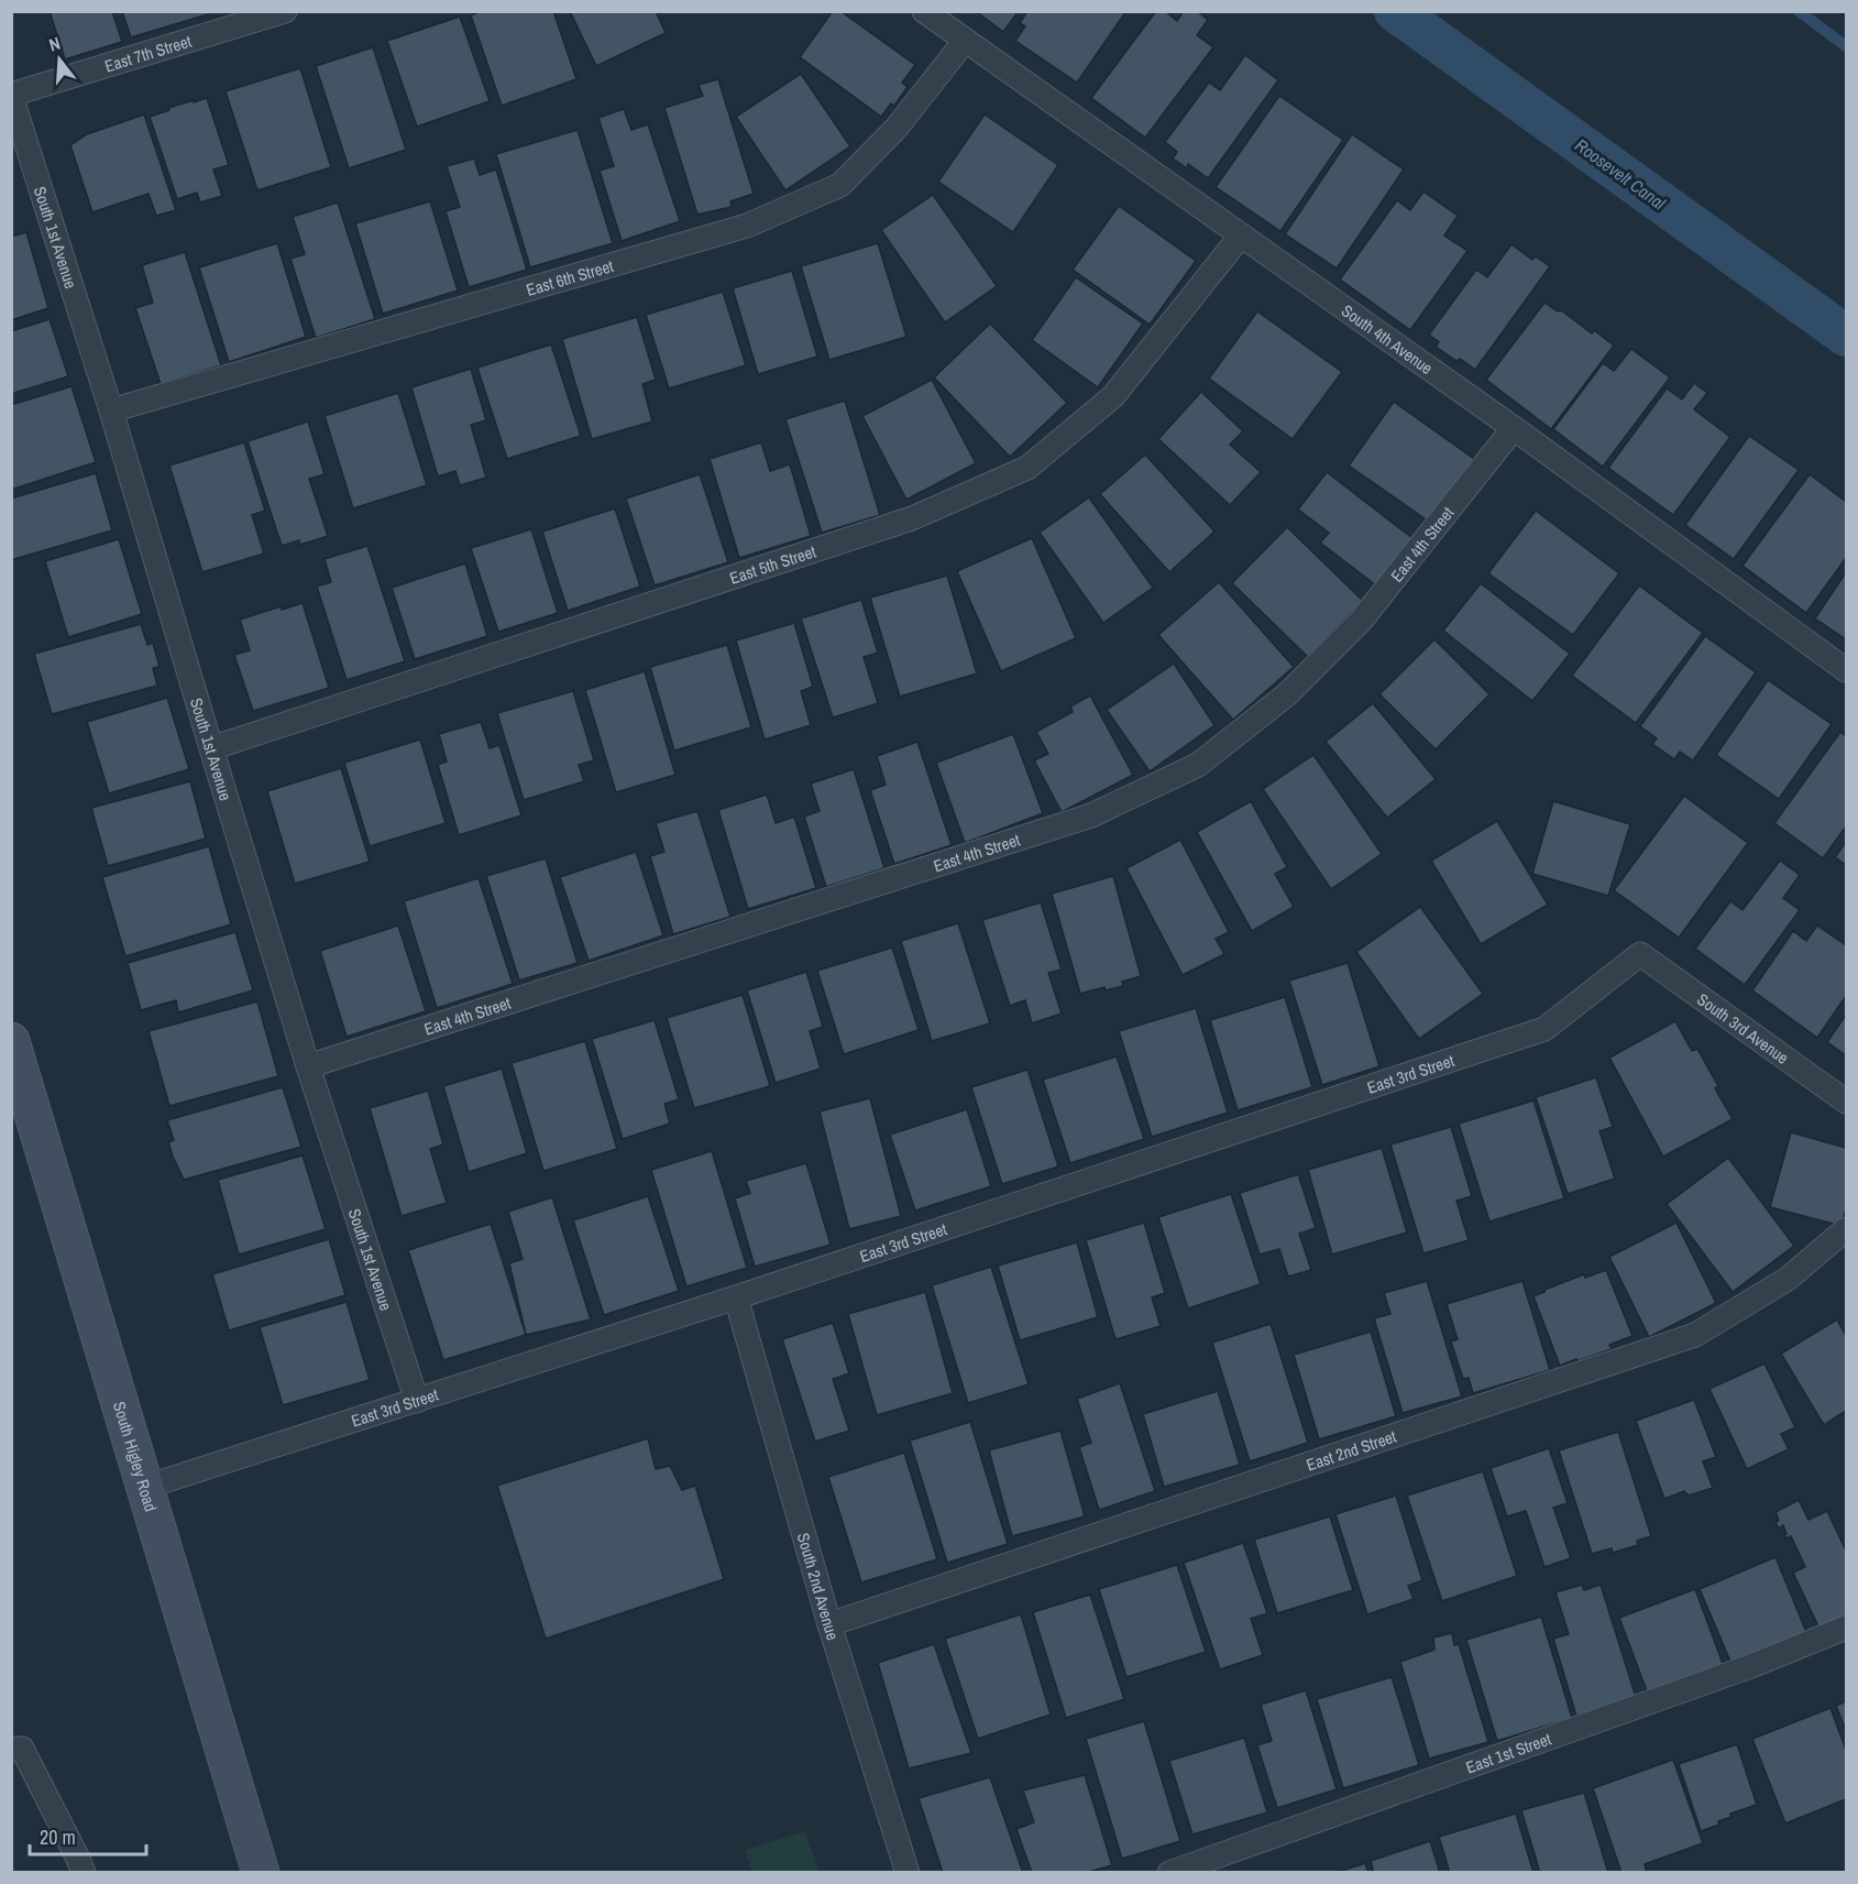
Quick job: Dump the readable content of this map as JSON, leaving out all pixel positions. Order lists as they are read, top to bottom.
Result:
{
  "streets": {
    "main road": ["South Higley Road"],
    "lane": [
      "East 7th Street",
      "South 1st Avenue",
      "East 6th Street",
      "South 4th Avenue",
      "East 4th Street",
      "East 5th Street",
      "South 3rd Avenue",
      "East 3rd Street",
      "East 2nd Street",
      "South 2nd Avenue",
      "East 1st Street"
    ]
  },
  "crossings": [
    ["East 7th Street", "South 1st Avenue"],
    ["South 1st Avenue", "East 6th Street"],
    ["South 1st Avenue", "East 4th Street"],
    ["South 1st Avenue", "East 5th Street"],
    ["South 1st Avenue", "East 3rd Street"],
    ["East 6th Street", "South 4th Avenue"],
    ["South 4th Avenue", "East 4th Street"],
    ["South 4th Avenue", "East 5th Street"],
    ["South 3rd Avenue", "East 3rd Street"],
    ["East 3rd Street", "South Higley Road"],
    ["East 3rd Street", "South 2nd Avenue"],
    ["East 2nd Street", "South 2nd Avenue"]
  ],
  "water": ["Roosevelt Canal"],
  "scale_bar": "20 m",
  "north": "top"
}
